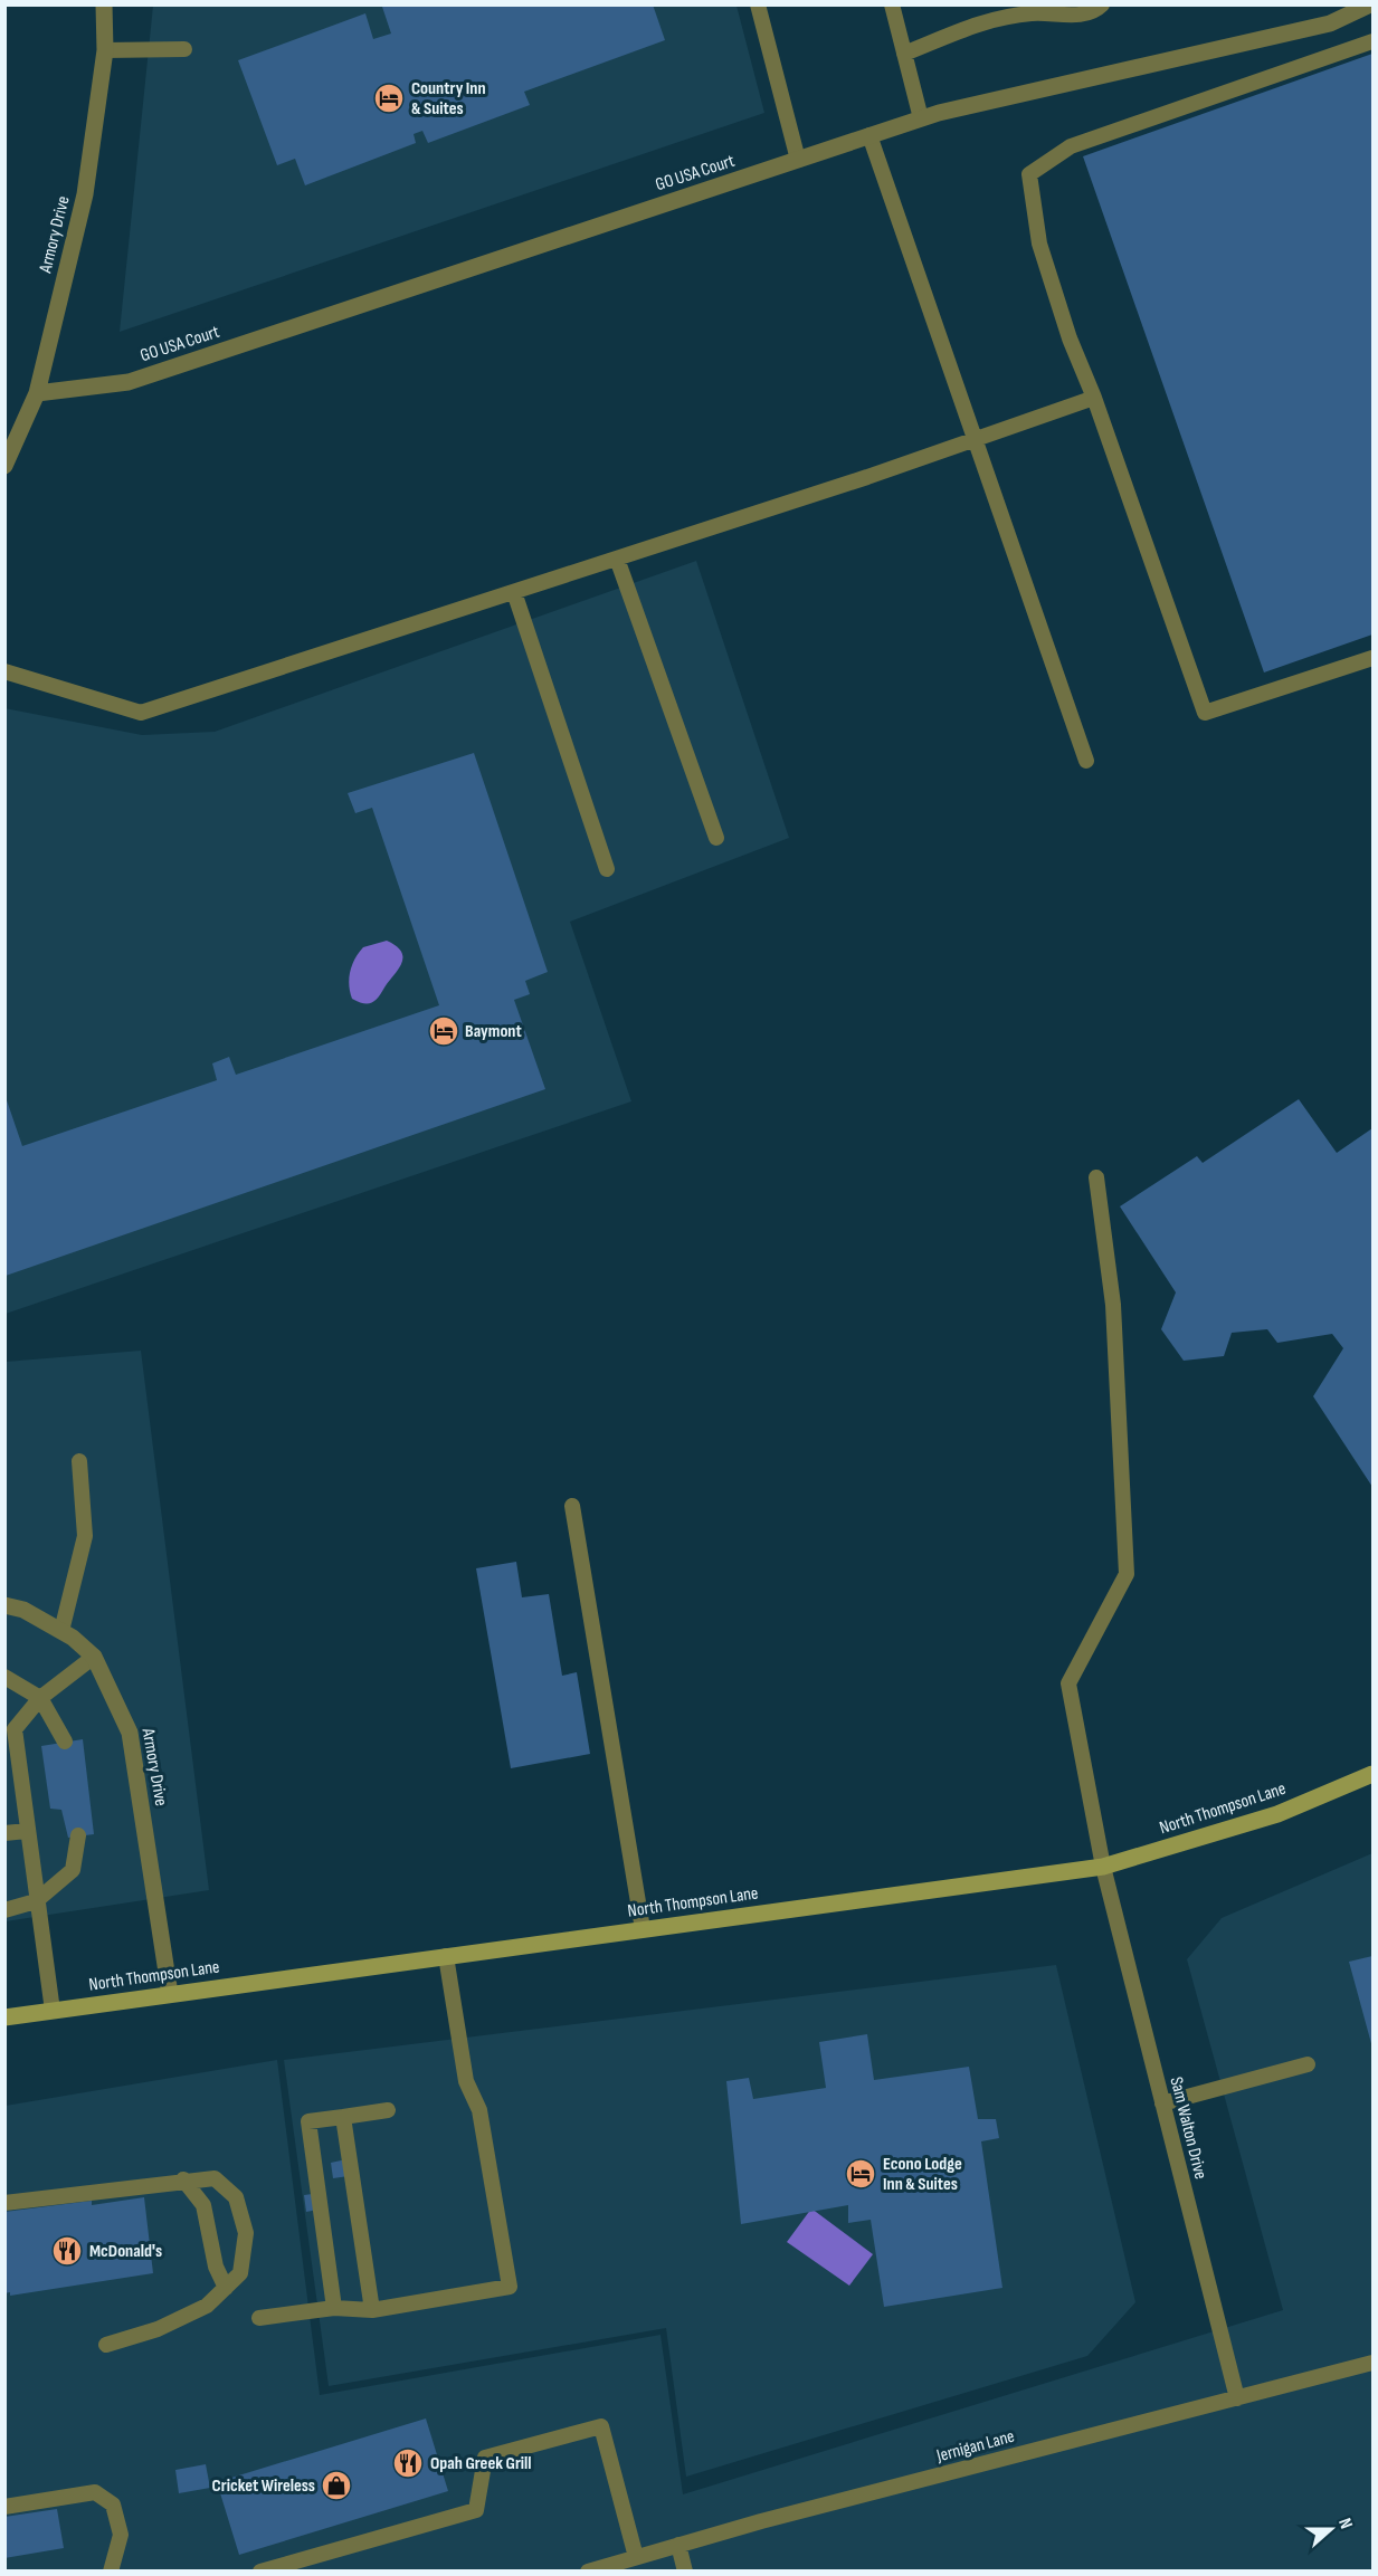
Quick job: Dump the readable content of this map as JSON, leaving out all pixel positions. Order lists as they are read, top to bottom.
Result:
{
  "streets": {
    "main road": ["North Thompson Lane"],
    "street": ["GO USA Court", "Armory Drive"],
    "lane": ["Sam Walton Drive", "Jernigan Lane"]
  },
  "crossings": [
    ["GO USA Court", "Armory Drive"],
    ["Armory Drive", "North Thompson Lane"],
    ["North Thompson Lane", "Sam Walton Drive"],
    ["Sam Walton Drive", "Jernigan Lane"]
  ],
  "places": {
    "hotel": ["Country Inn & Suites", "Baymont", "Econo Lodge Inn & Suites"],
    "restaurant": ["McDonald's", "Opah Greek Grill"],
    "shop": ["Cricket Wireless"]
  },
  "north": "right"
}
